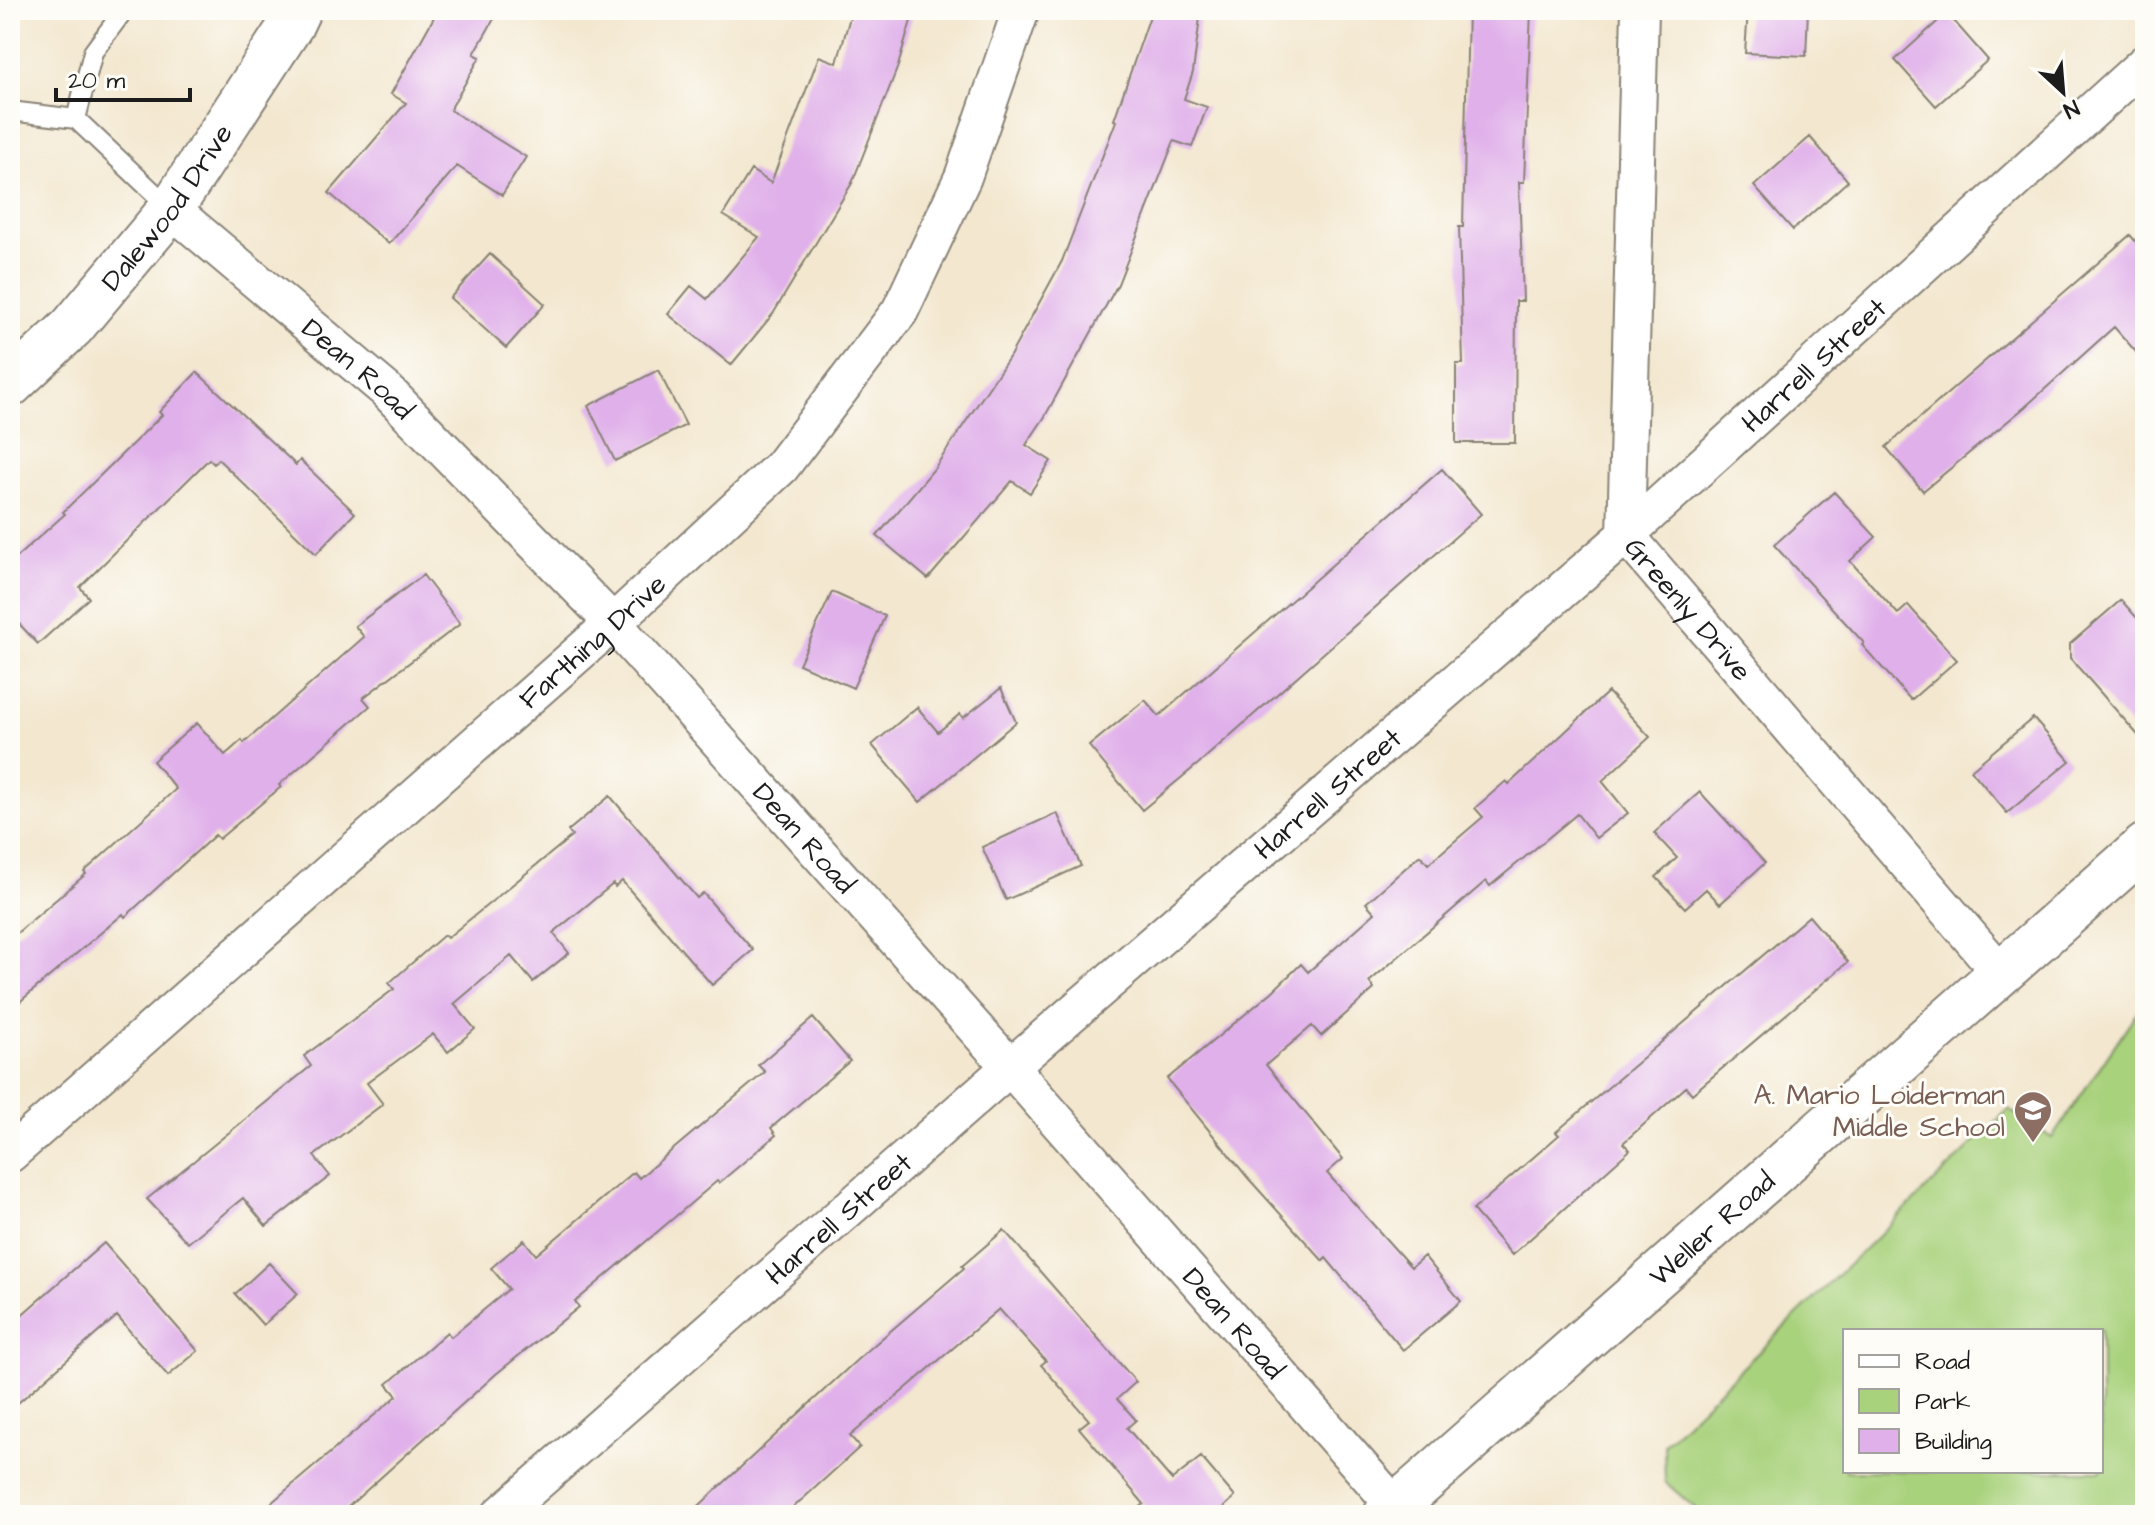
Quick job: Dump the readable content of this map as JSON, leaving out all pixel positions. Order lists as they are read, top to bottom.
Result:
{
  "streets": {
    "street": [
      "Dalewood Drive",
      "Harrell Street",
      "Dean Road",
      "Greenly Drive",
      "Farthing Drive",
      "Weller Road"
    ]
  },
  "crossings": [
    ["Dalewood Drive", "Dean Road"],
    ["Harrell Street", "Dean Road"],
    ["Harrell Street", "Greenly Drive"],
    ["Dean Road", "Farthing Drive"],
    ["Dean Road", "Weller Road"],
    ["Greenly Drive", "Weller Road"]
  ],
  "places": {
    "school or university": ["A. Mario Loiderman Middle School"]
  },
  "legend": ["Road", "Park", "Building"],
  "scale_bar": "20 m",
  "north": "bottom right"
}
